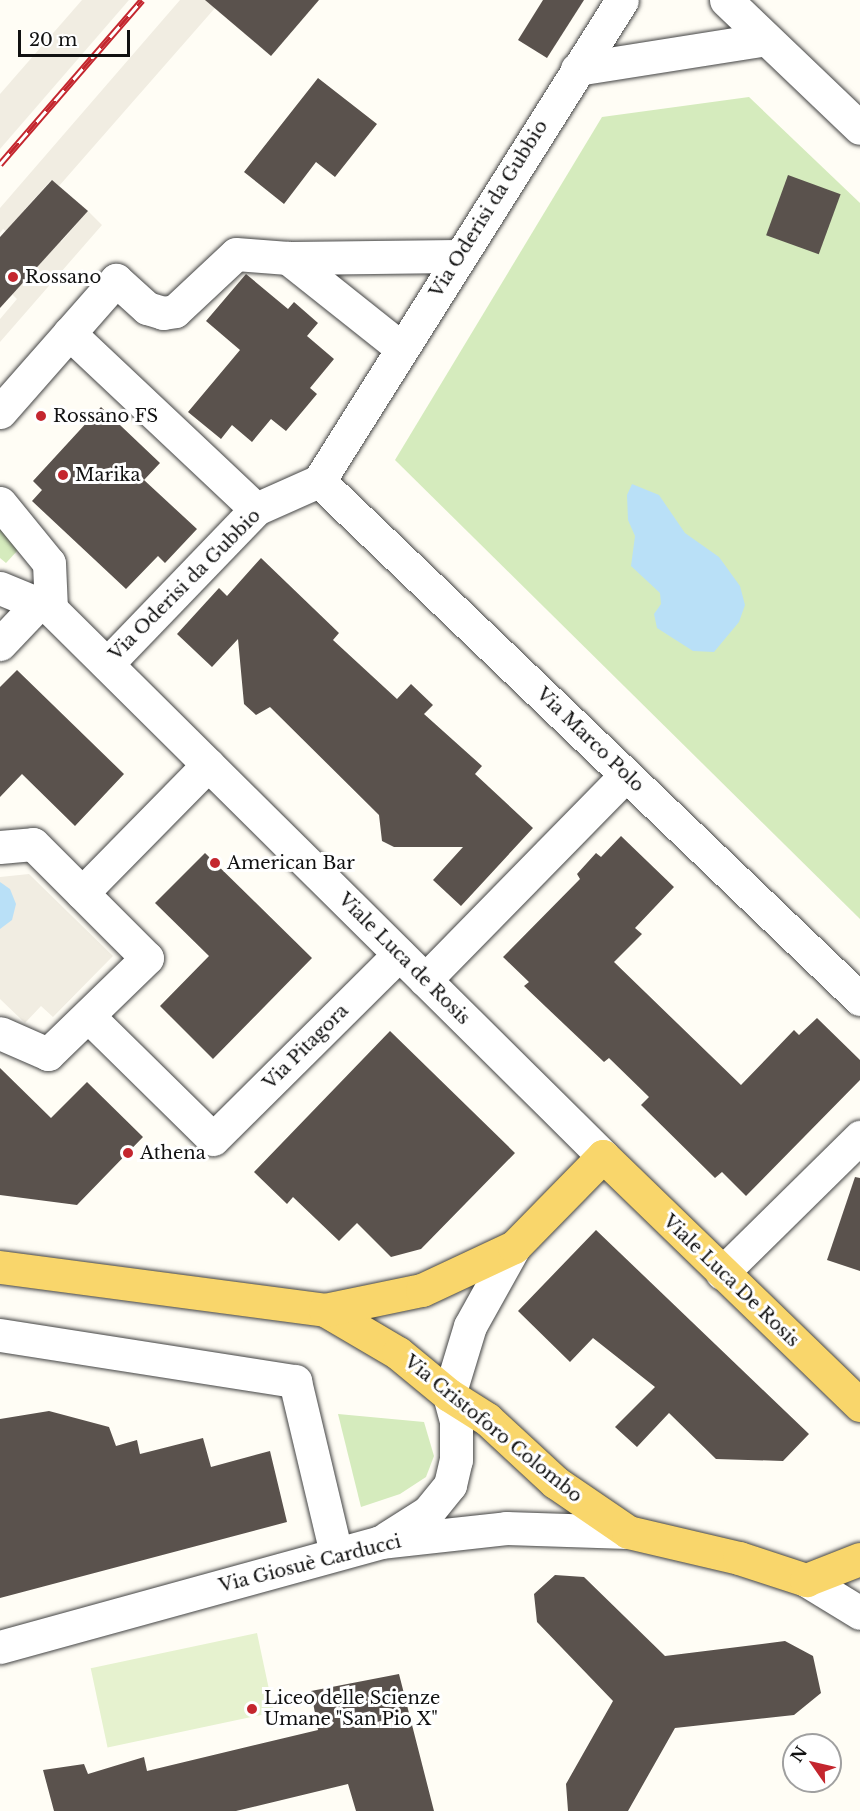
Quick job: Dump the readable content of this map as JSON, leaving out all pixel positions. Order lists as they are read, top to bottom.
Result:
{
  "streets": {
    "main road": ["Viale Luca De Rosis", "Via Cristoforo Colombo"],
    "street": [
      "Via Oderisi da Gubbio",
      "Via Marco Polo",
      "Viale Luca de Rosis",
      "Via Pitagora",
      "Via Giosuè Carducci"
    ]
  },
  "crossings": [
    ["Via Oderisi da Gubbio", "Via Marco Polo"],
    ["Via Oderisi da Gubbio", "Viale Luca de Rosis"],
    ["Viale Luca de Rosis", "Via Pitagora"],
    ["Viale Luca de Rosis", "Viale Luca De Rosis"],
    ["Via Cristoforo Colombo", "Via Giosuè Carducci"]
  ],
  "places": [
    "Rossano",
    "Rossano FS",
    "Marika",
    "American Bar",
    "Athena",
    "Liceo delle Scienze Umane \"San Pio X\""
  ],
  "scale_bar": "20 m",
  "north": "top left"
}
